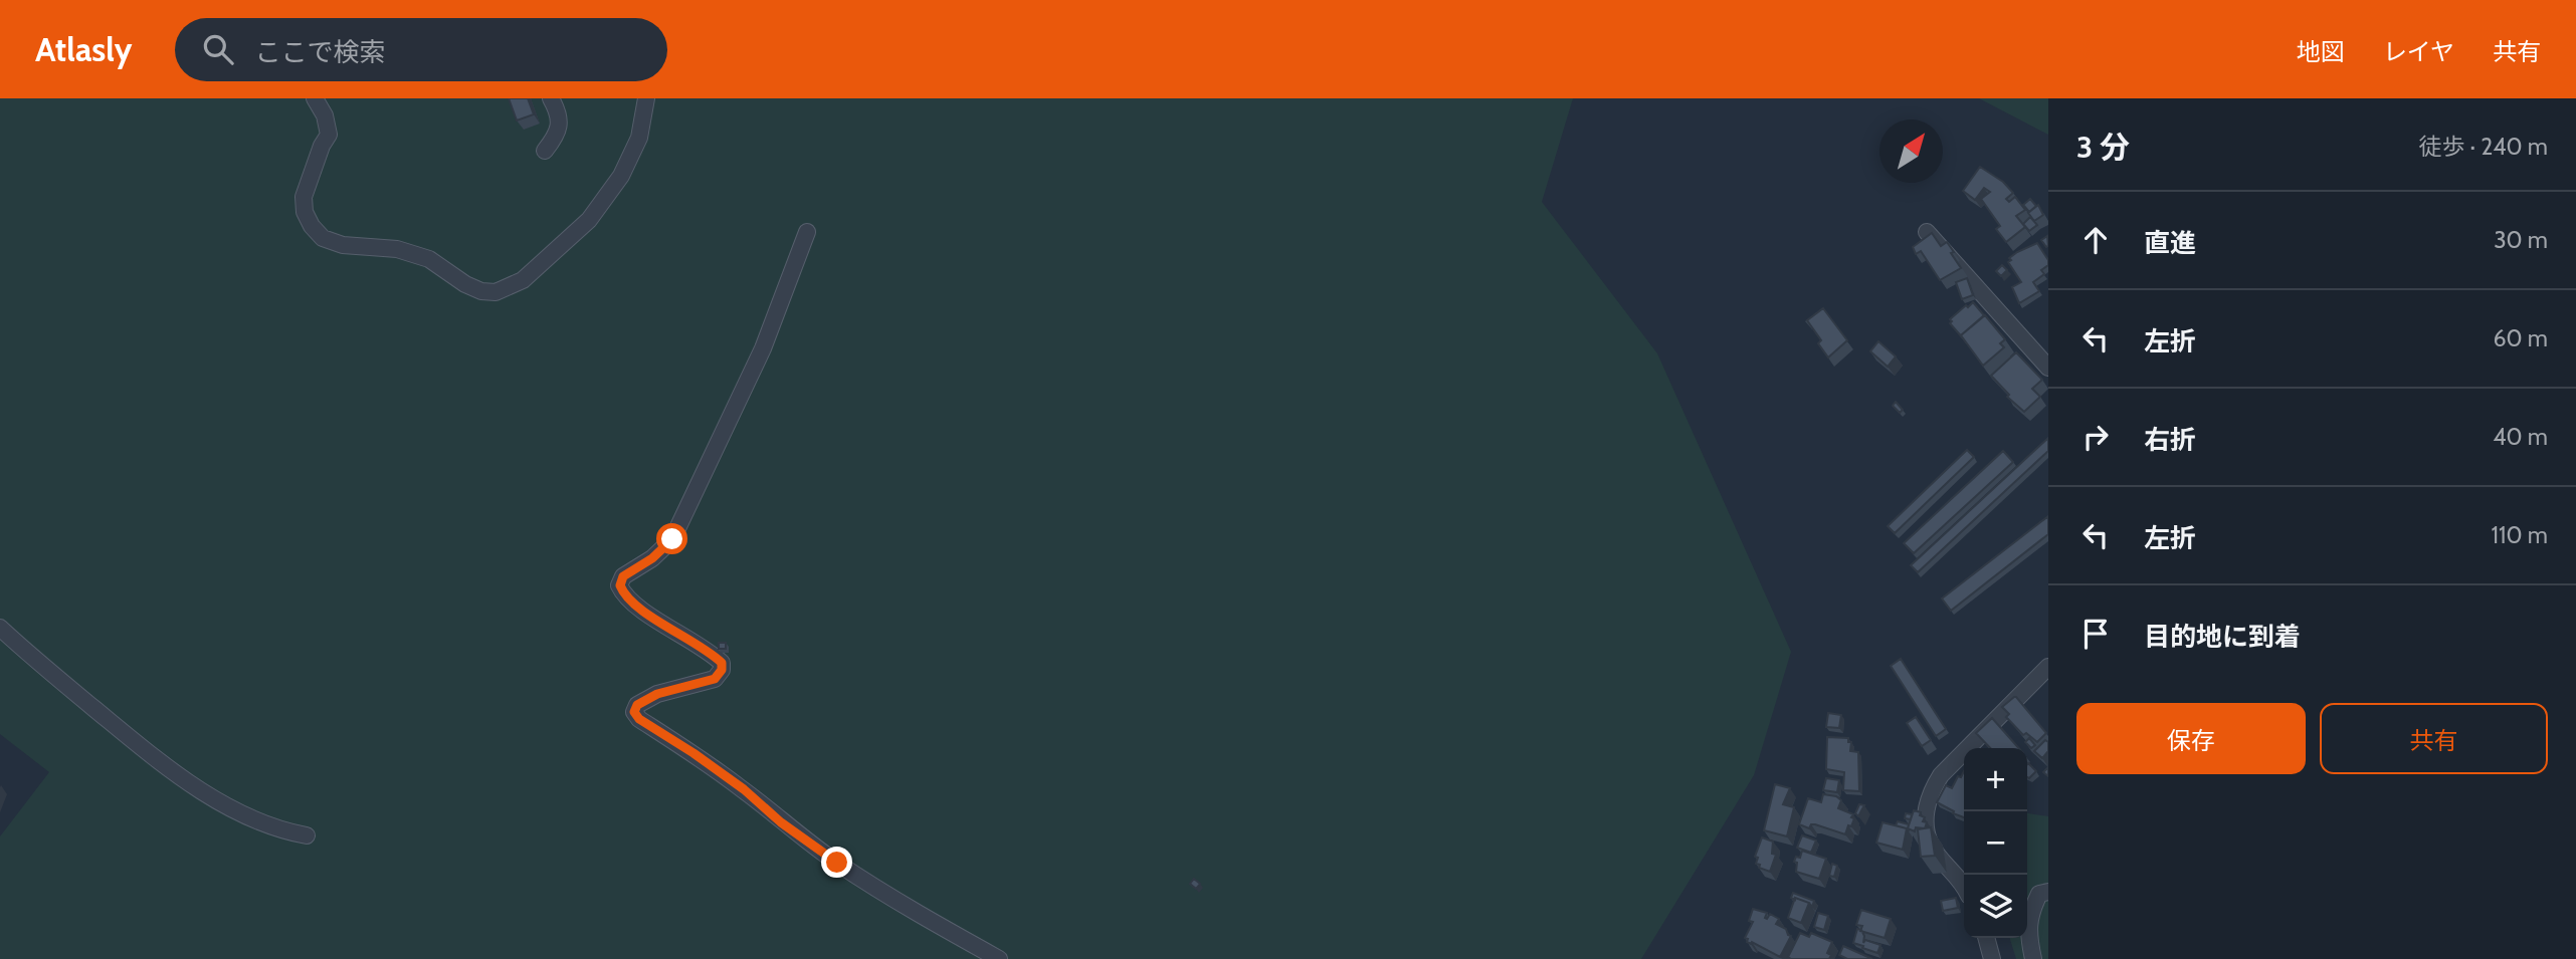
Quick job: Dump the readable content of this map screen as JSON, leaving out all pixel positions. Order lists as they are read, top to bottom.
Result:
{
  "north": "top right",
  "page": {
    "header": "Atlasly",
    "search": "ここで検索",
    "nav": ["地図", "レイヤ", "共有"],
    "heading": ["3 分", "徒歩 · 240 m"],
    "list": [
      ["直進", "30 m"],
      ["左折", "60 m"],
      ["右折", "40 m"],
      ["左折", "110 m"],
      "目的地に到着"
    ],
    "buttons": ["保存", "共有"],
    "map_buttons": ["+", "−"]
  }
}
